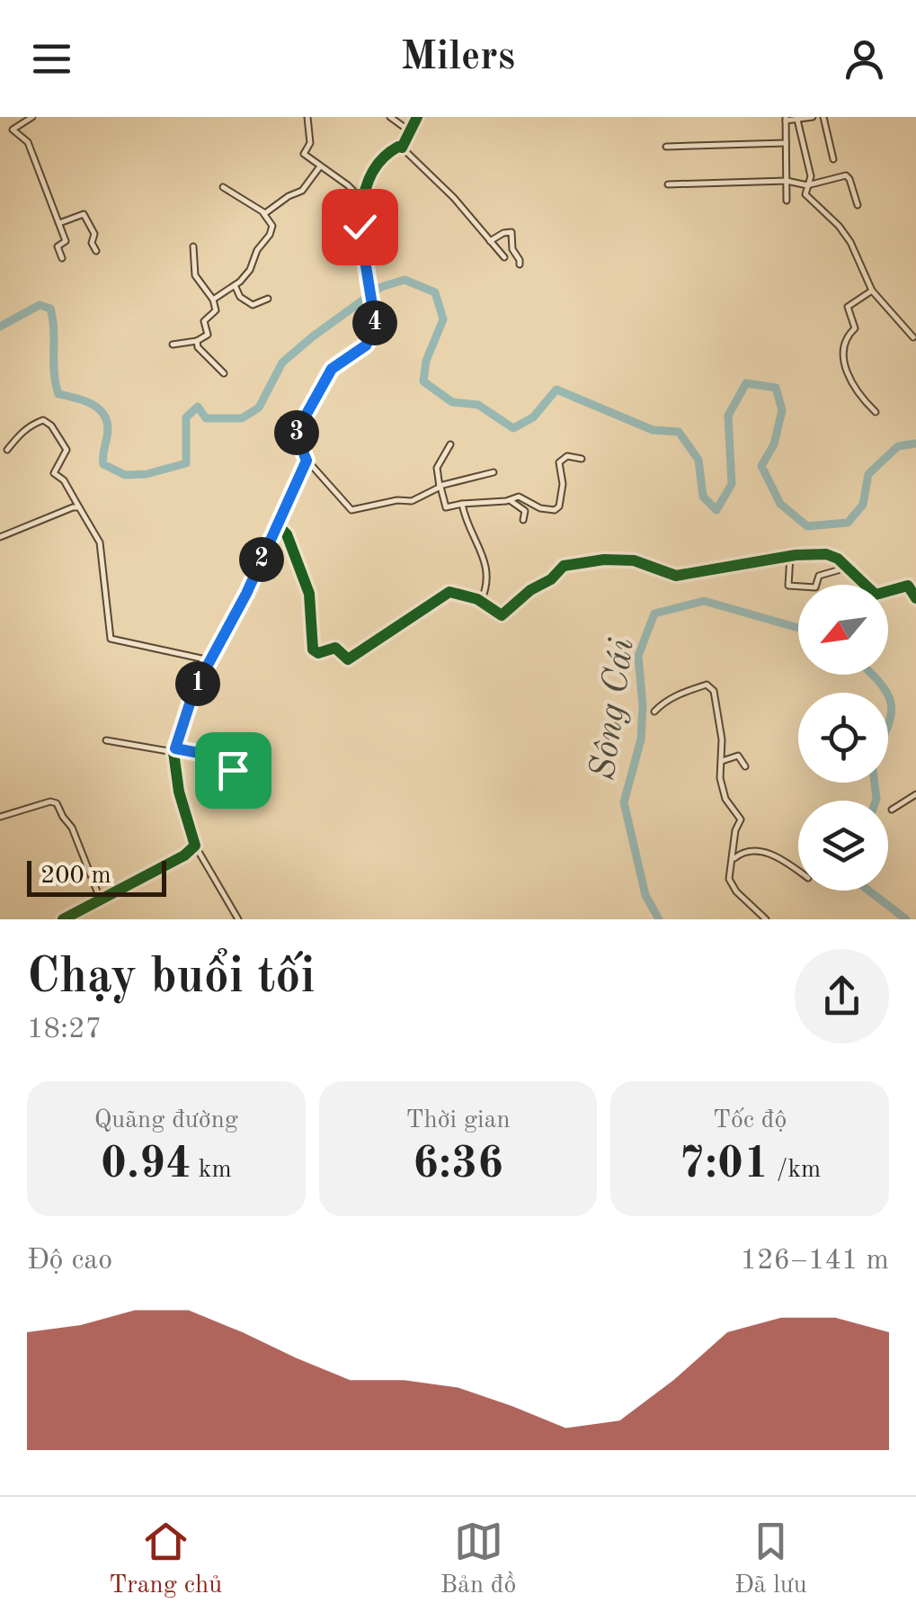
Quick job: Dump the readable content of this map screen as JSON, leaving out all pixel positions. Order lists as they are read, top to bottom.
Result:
{
  "water": ["Sông Cái"],
  "scale_bar": "200 m",
  "north": "bottom left",
  "page": {
    "header": "Milers",
    "pins": [
      "4",
      "3",
      "2",
      "1"
    ],
    "scale": "200 m",
    "heading": ["Chạy buổi tối", "18:27"],
    "stats": [
      ["Quãng đường", "0.94 km"],
      ["Thời gian", "6:36"],
      ["Tốc độ", "7:01 /km"]
    ],
    "chart": ["Độ cao", "126–141 m"],
    "tabs": ["Trang chủ", "Bản đồ", "Đã lưu"]
  }
}
